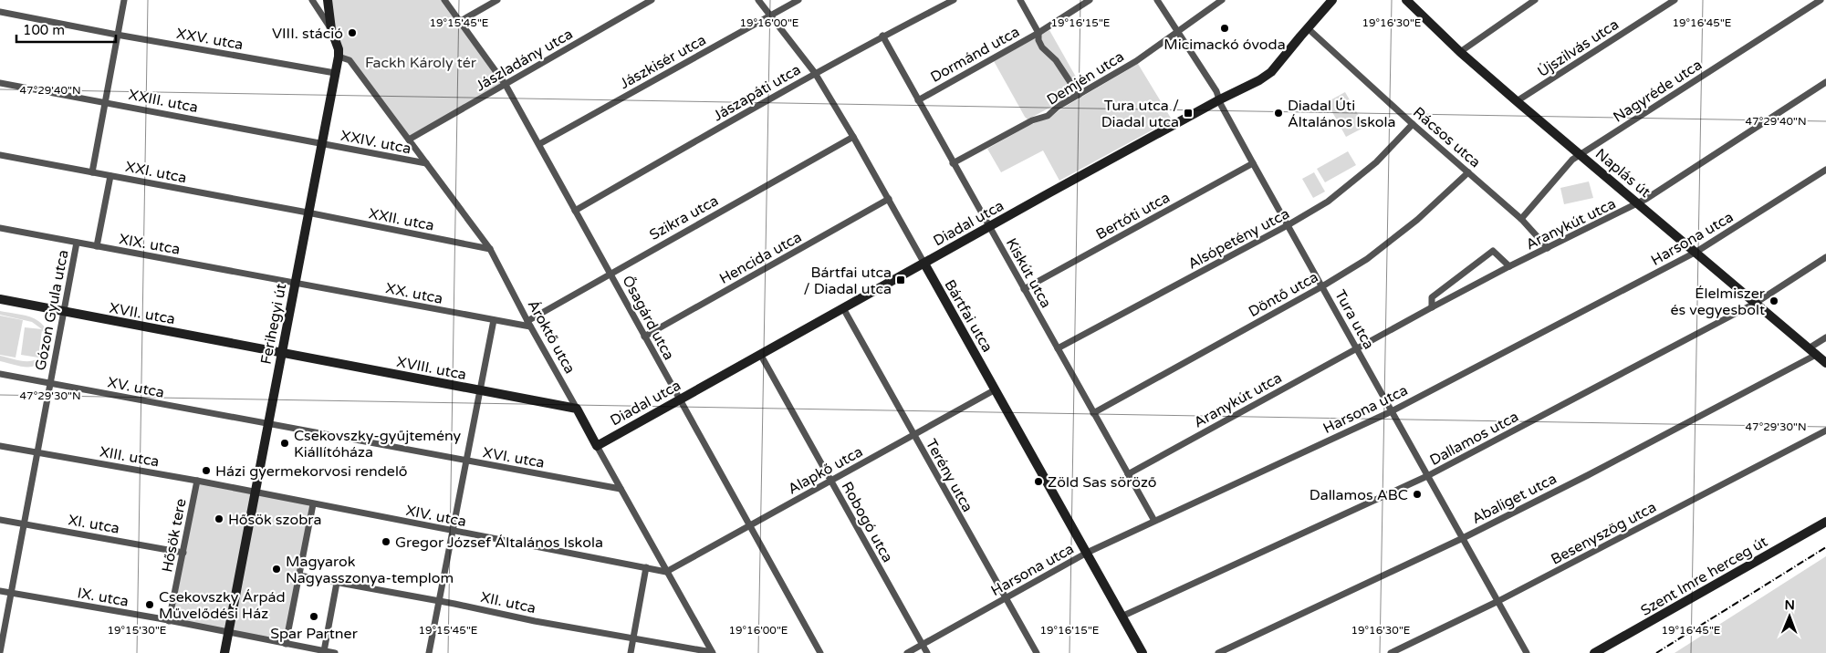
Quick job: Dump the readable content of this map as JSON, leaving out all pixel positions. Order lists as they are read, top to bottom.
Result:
{
  "streets": {
    "street": [
      "XXV. utca",
      "Újszilvás utca",
      "Dormánd utca",
      "Jászladány utca",
      "Jászkisér utca",
      "Demjén utca",
      "Nagyréde utca",
      "Jászapáti utca",
      "XXIII. utca",
      "Rácsos utca",
      "XXIV. utca",
      "XXI. utca",
      "Naplás út",
      "Bertóti utca",
      "Szikra utca",
      "XXII. utca",
      "Diadal utca",
      "Aranykút utca",
      "Alsópetény utca",
      "Harsona utca",
      "XIX. utca",
      "Hencida utca",
      "Kiskút utca",
      "XX. utca",
      "Döntő utca",
      "Gózon Gyula utca",
      "XVII. utca",
      "Bártfai utca",
      "Ősagárd utca",
      "Tura utca",
      "Ferihegyi út",
      "Ároktő utca",
      "XVIII. utca",
      "XV. utca",
      "Dallamos utca",
      "XIII. utca",
      "XVI. utca",
      "Alapkő utca",
      "Terény utca",
      "Abaliget utca",
      "XIV. utca",
      "Robogó utca",
      "XI. utca",
      "Besenyszög utca",
      "Hősök tere",
      "Szent Imre herceg út",
      "IX. utca",
      "XII. utca"
    ]
  },
  "crossings": [
    ["XXV. utca", "Ferihegyi út"],
    ["Újszilvás utca", "Naplás út"],
    ["Dormánd utca", "Kiskút utca"],
    ["Jászladány utca", "Ősagárd utca"],
    ["Jászladány utca", "Ároktő utca"],
    ["Jászkisér utca", "Bártfai utca"],
    ["Jászkisér utca", "Ősagárd utca"],
    ["Demjén utca", "Kiskút utca"],
    ["Demjén utca", "Tura utca"],
    ["Nagyréde utca", "Rácsos utca"],
    ["Nagyréde utca", "Naplás út"],
    ["Jászapáti utca", "Kiskút utca"],
    ["Jászapáti utca", "Bártfai utca"],
    ["Jászapáti utca", "Ősagárd utca"],
    ["XXIII. utca", "XXIV. utca"],
    ["XXIII. utca", "Ferihegyi út"],
    ["Rácsos utca", "Diadal utca"],
    ["Rácsos utca", "Aranykút utca"],
    ["Rácsos utca", "Alsópetény utca"],
    ["Rácsos utca", "Döntő utca"],
    ["XXIV. utca", "Ferihegyi út"],
    ["XXIV. utca", "Ároktő utca"],
    ["XXI. utca", "XXII. utca"],
    ["XXI. utca", "Ferihegyi út"],
    ["Naplás út", "Aranykút utca"],
    ["Naplás út", "Harsona utca"],
    ["Naplás út", "Dallamos utca"],
    ["Naplás út", "Abaliget utca"],
    ["Bertóti utca", "Kiskút utca"],
    ["Bertóti utca", "Tura utca"],
    ["Szikra utca", "XX. utca"],
    ["Szikra utca", "Bártfai utca"],
    ["Szikra utca", "Ősagárd utca"],
    ["Szikra utca", "Ároktő utca"],
    ["XXII. utca", "Ferihegyi út"],
    ["XXII. utca", "Ároktő utca"],
    ["Diadal utca", "Kiskút utca"],
    ["Diadal utca", "Bártfai utca"],
    ["Diadal utca", "Ősagárd utca"],
    ["Diadal utca", "Tura utca"],
    ["Diadal utca", "Ároktő utca"],
    ["Diadal utca", "Terény utca"],
    ["Diadal utca", "Robogó utca"],
    ["Aranykút utca", "Kiskút utca"],
    ["Aranykút utca", "Tura utca"],
    ["Alsópetény utca", "Kiskút utca"],
    ["Alsópetény utca", "Tura utca"],
    ["Harsona utca", "Kiskút utca"],
    ["Harsona utca", "Bártfai utca"],
    ["Harsona utca", "Tura utca"],
    ["Harsona utca", "Terény utca"],
    ["Harsona utca", "Robogó utca"],
    ["XIX. utca", "XX. utca"],
    ["XIX. utca", "Gózon Gyula utca"],
    ["XIX. utca", "Ferihegyi út"],
    ["Hencida utca", "Bártfai utca"],
    ["Hencida utca", "Ősagárd utca"],
    ["Kiskút utca", "Döntő utca"],
    ["XX. utca", "Ferihegyi út"],
    ["XX. utca", "Ároktő utca"],
    ["Döntő utca", "Tura utca"],
    ["Gózon Gyula utca", "XVII. utca"],
    ["Gózon Gyula utca", "XV. utca"],
    ["Gózon Gyula utca", "XIII. utca"],
    ["Gózon Gyula utca", "XI. utca"],
    ["Gózon Gyula utca", "IX. utca"],
    ["XVII. utca", "Ferihegyi út"],
    ["XVII. utca", "XVIII. utca"],
    ["Bártfai utca", "Dallamos utca"],
    ["Bártfai utca", "Alapkő utca"],
    ["Ősagárd utca", "Alapkő utca"],
    ["Tura utca", "Dallamos utca"],
    ["Tura utca", "Abaliget utca"],
    ["Tura utca", "Besenyszög utca"],
    ["Ferihegyi út", "Ároktő utca"],
    ["Ferihegyi út", "XVIII. utca"],
    ["Ferihegyi út", "XV. utca"],
    ["Ferihegyi út", "XIII. utca"],
    ["Ferihegyi út", "XVI. utca"],
    ["Ferihegyi út", "XIV. utca"],
    ["Ferihegyi út", "IX. utca"],
    ["Ároktő utca", "XVIII. utca"],
    ["Ároktő utca", "XVI. utca"],
    ["Ároktő utca", "Alapkő utca"],
    ["Ároktő utca", "XIV. utca"],
    ["Ároktő utca", "XII. utca"],
    ["XV. utca", "XVI. utca"],
    ["XIII. utca", "XIV. utca"],
    ["XIII. utca", "Hősök tere"],
    ["Alapkő utca", "Terény utca"],
    ["Alapkő utca", "XIV. utca"],
    ["Alapkő utca", "Robogó utca"],
    ["XI. utca", "Hősök tere"],
    ["Hősök tere", "IX. utca"]
  ],
  "parks": ["Fackh Károly tér"],
  "places": {
    "other": [
      "Micimackó óvoda",
      "VIII. stáció",
      "Diadal Úti Általános Iskola",
      "Élelmiszer és vegyesbolt",
      "Csekovszky-gyűjtemény Kiállítóháza",
      "Házi gyermekorvosi rendelő",
      "Zöld Sas söröző",
      "Dallamos ABC",
      "Hősök szobra",
      "Gregor József Általános Iskola",
      "Magyarok Nagyasszonya-templom",
      "Csekovszky Árpád Művelődési Ház",
      "Spar Partner"
    ],
    "transit": ["Tura utca / Diadal utca", "Bártfai utca / Diadal utca"]
  },
  "scale_bar": "100 m",
  "north": "top",
  "coordinates": [
    "19°15'45\"E",
    "19°16'00\"E",
    "19°16'15\"E",
    "19°16'30\"E",
    "19°16'45\"E",
    "47°29'40\"N",
    "47°29'30\"N",
    "19°15'30\"E"
  ]
}
